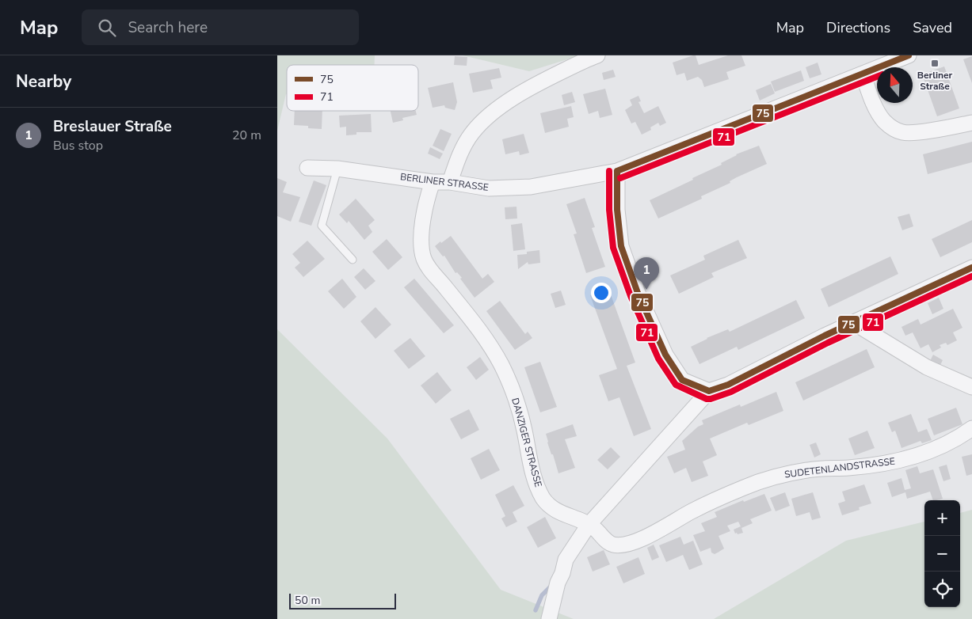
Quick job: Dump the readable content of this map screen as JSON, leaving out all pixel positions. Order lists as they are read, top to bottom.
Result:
{
  "streets": {
    "street": ["BERLINER STRASSE", "DANZIGER STRASSE", "SUDETENLANDSTRASSE"]
  },
  "crossings": [
    ["BERLINER STRASSE", "DANZIGER STRASSE"],
    ["DANZIGER STRASSE", "SUDETENLANDSTRASSE"]
  ],
  "places": {
    "transit": ["Berliner Straße"]
  },
  "lines": ["transit line 75", "transit line 71"],
  "legend": ["75", "71"],
  "scale_bar": "50 m",
  "north": "top",
  "page": {
    "header": "Map",
    "search": "Search here",
    "nav": ["Map", "Directions", "Saved"],
    "heading": "Nearby",
    "list": [
      {
        "mark": "1",
        "name": "Breslauer Straße",
        "note": "Bus stop",
        "value": "20 m"
      }
    ],
    "pins": "1",
    "map_buttons": ["+", "−"],
    "scale": "50 m"
  }
}
